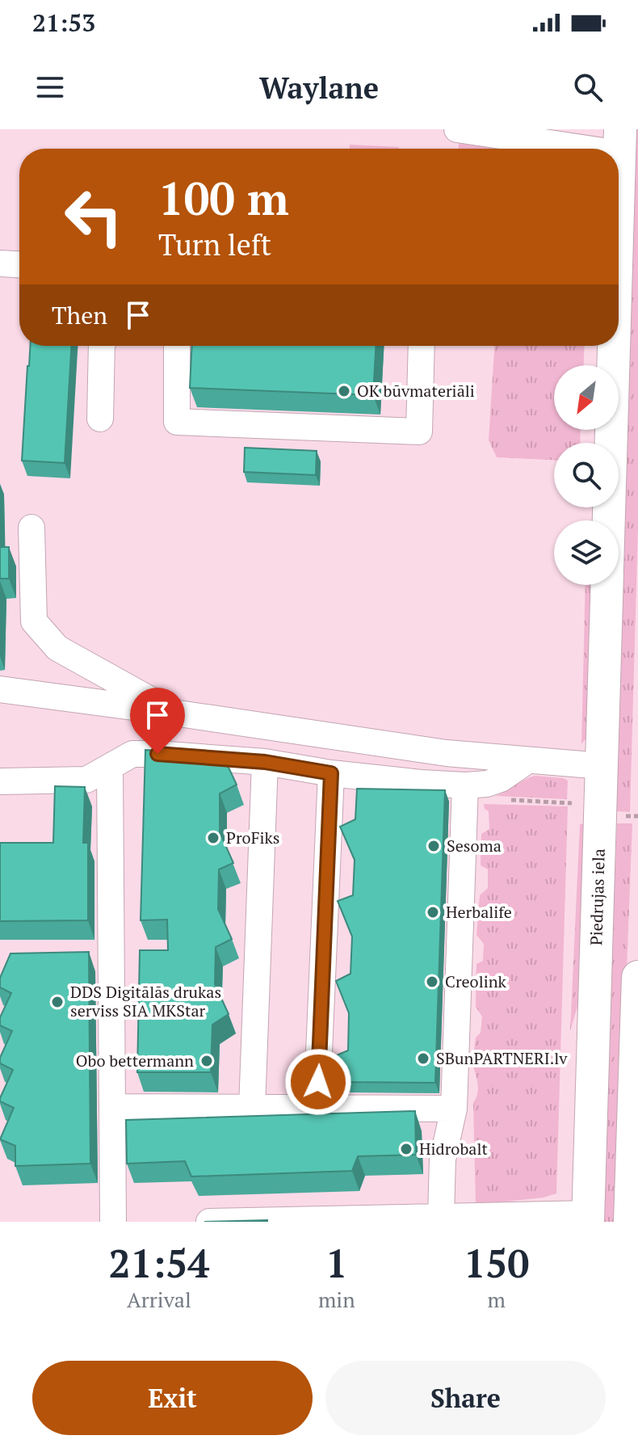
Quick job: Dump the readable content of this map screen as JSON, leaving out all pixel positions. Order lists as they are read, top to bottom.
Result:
{
  "streets": {
    "main road": ["Piedrujas iela"]
  },
  "places": [
    "OK būvmateriāli",
    "ProFiks",
    "Sesoma",
    "Herbalife",
    "Creolink",
    "DDS Digitālās drukas serviss SIA MKStar",
    "SBunPARTNERI.lv",
    "Obo bettermann",
    "Hidrobalt"
  ],
  "north": "bottom left",
  "page": {
    "status": "21:53",
    "header": "Waylane",
    "turn": ["100 m", "Turn left"],
    "then": "Then",
    "eta": [
      "21:54",
      "Arrival",
      "1",
      "min",
      "150",
      "m"
    ],
    "buttons": ["Exit", "Share"]
  }
}
